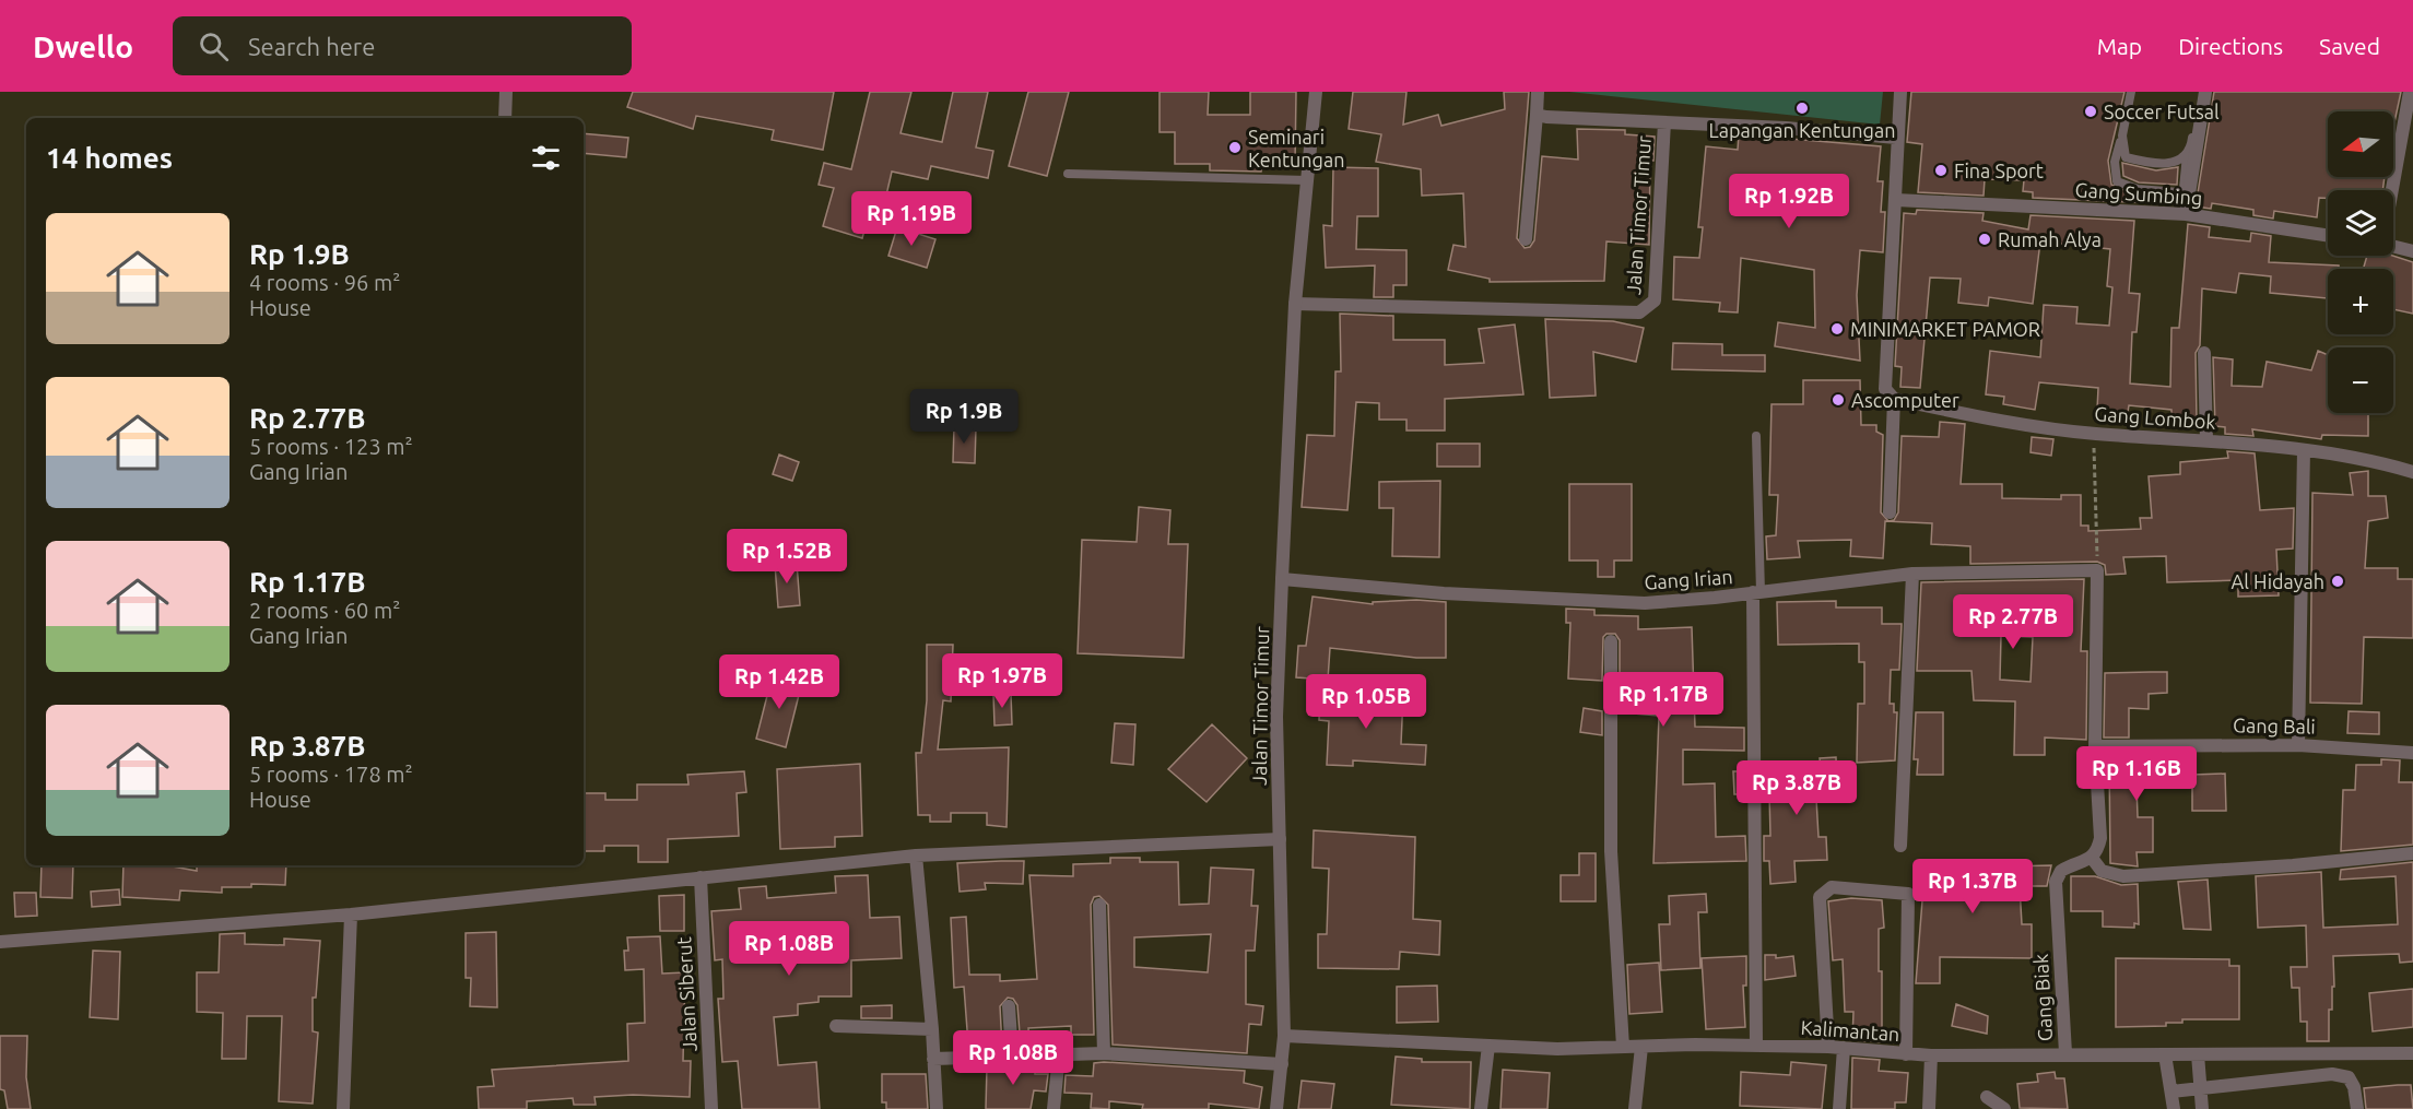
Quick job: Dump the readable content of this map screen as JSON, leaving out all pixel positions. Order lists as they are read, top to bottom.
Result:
{
  "streets": {
    "street": [
      "Gang Sumbing",
      "Jalan Timor Timur",
      "Gang Lombok",
      "Gang Irian",
      "Gang Bali",
      "Jalan Siberut",
      "Gang Biak",
      "Kalimantan"
    ]
  },
  "crossings": [
    ["Jalan Timor Timur", "Gang Irian"],
    ["Jalan Timor Timur", "Kalimantan"],
    ["Gang Biak", "Kalimantan"]
  ],
  "places": [
    "Lapangan Kentungan",
    "Soccer Futsal",
    "Seminari Kentungan",
    "Fina Sport",
    "Rumah Alya",
    "MINIMARKET PAMOR",
    "Ascomputer",
    "Al Hidayah"
  ],
  "north": "left",
  "page": {
    "header": "Dwello",
    "search": "Search here",
    "nav": ["Map", "Directions", "Saved"],
    "map_buttons": ["+", "−"],
    "heading": "14 homes",
    "price": [
      "Rp 1.92B",
      "Rp 1.19B",
      "Rp 1.9B",
      "Rp 1.52B",
      "Rp 2.77B",
      "Rp 1.97B",
      "Rp 1.42B",
      "Rp 1.17B",
      "Rp 1.05B",
      "Rp 1.16B",
      "Rp 3.87B",
      "Rp 1.37B",
      "Rp 1.08B",
      "Rp 1.08B"
    ],
    "list": [
      {
        "name": "Rp 1.9B",
        "note": "4 rooms · 96 m² · House"
      },
      {
        "name": "Rp 2.77B",
        "note": "5 rooms · 123 m² · Gang Irian"
      },
      {
        "name": "Rp 1.17B",
        "note": "2 rooms · 60 m² · Gang Irian"
      },
      {
        "name": "Rp 3.87B",
        "note": "5 rooms · 178 m² · House"
      }
    ]
  }
}
